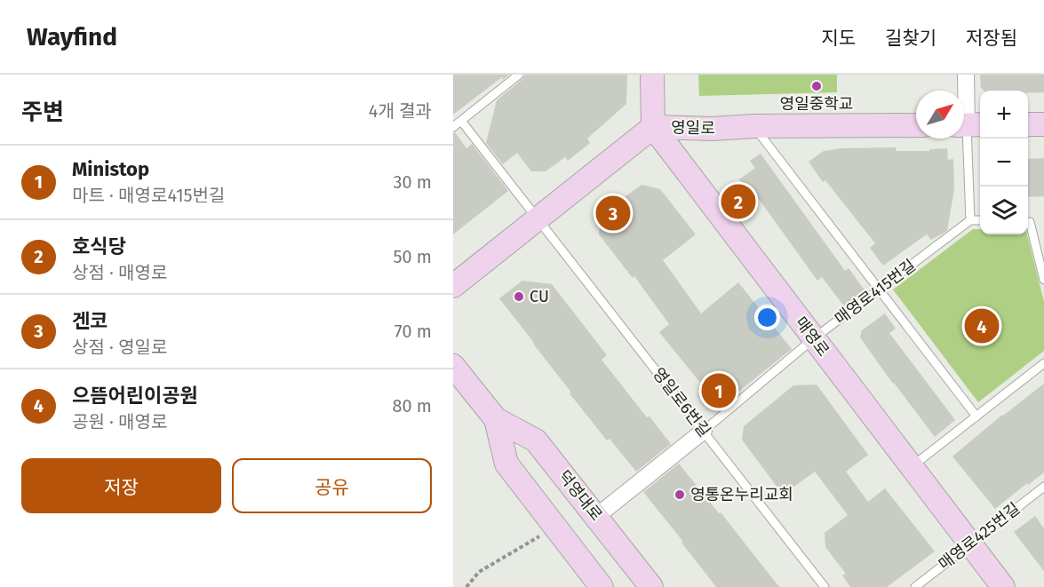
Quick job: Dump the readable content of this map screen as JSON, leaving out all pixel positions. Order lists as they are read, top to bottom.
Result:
{
  "streets": {
    "street": [
      "영일로",
      "매영로415번길",
      "매영로",
      "덕영대로"
    ],
    "lane": ["영일로6번길", "매영로425번길"]
  },
  "crossings": [
    ["영일로", "매영로"],
    ["영일로", "영일로6번길"],
    ["매영로415번길", "매영로"],
    ["매영로415번길", "영일로6번길"],
    ["매영로415번길", "덕영대로"],
    ["매영로", "매영로425번길"]
  ],
  "places": ["영일중학교", "CU", "영통온누리교회"],
  "north": "top right",
  "page": {
    "header": "Wayfind",
    "nav": ["지도", "길찾기", "저장됨"],
    "heading": ["주변", "4개 결과"],
    "map_buttons": ["+", "−"],
    "list": [
      {
        "mark": "1",
        "name": "Ministop",
        "note": "마트 · 매영로415번길",
        "value": "30 m"
      },
      {
        "mark": "2",
        "name": "호식당",
        "note": "상점 · 매영로",
        "value": "50 m"
      },
      {
        "mark": "3",
        "name": "겐코",
        "note": "상점 · 영일로",
        "value": "70 m"
      },
      {
        "mark": "4",
        "name": "으뜸어린이공원",
        "note": "공원 · 매영로",
        "value": "80 m"
      }
    ],
    "pins": [
      "2",
      "3",
      "4",
      "1"
    ],
    "buttons": ["저장", "공유"]
  }
}
